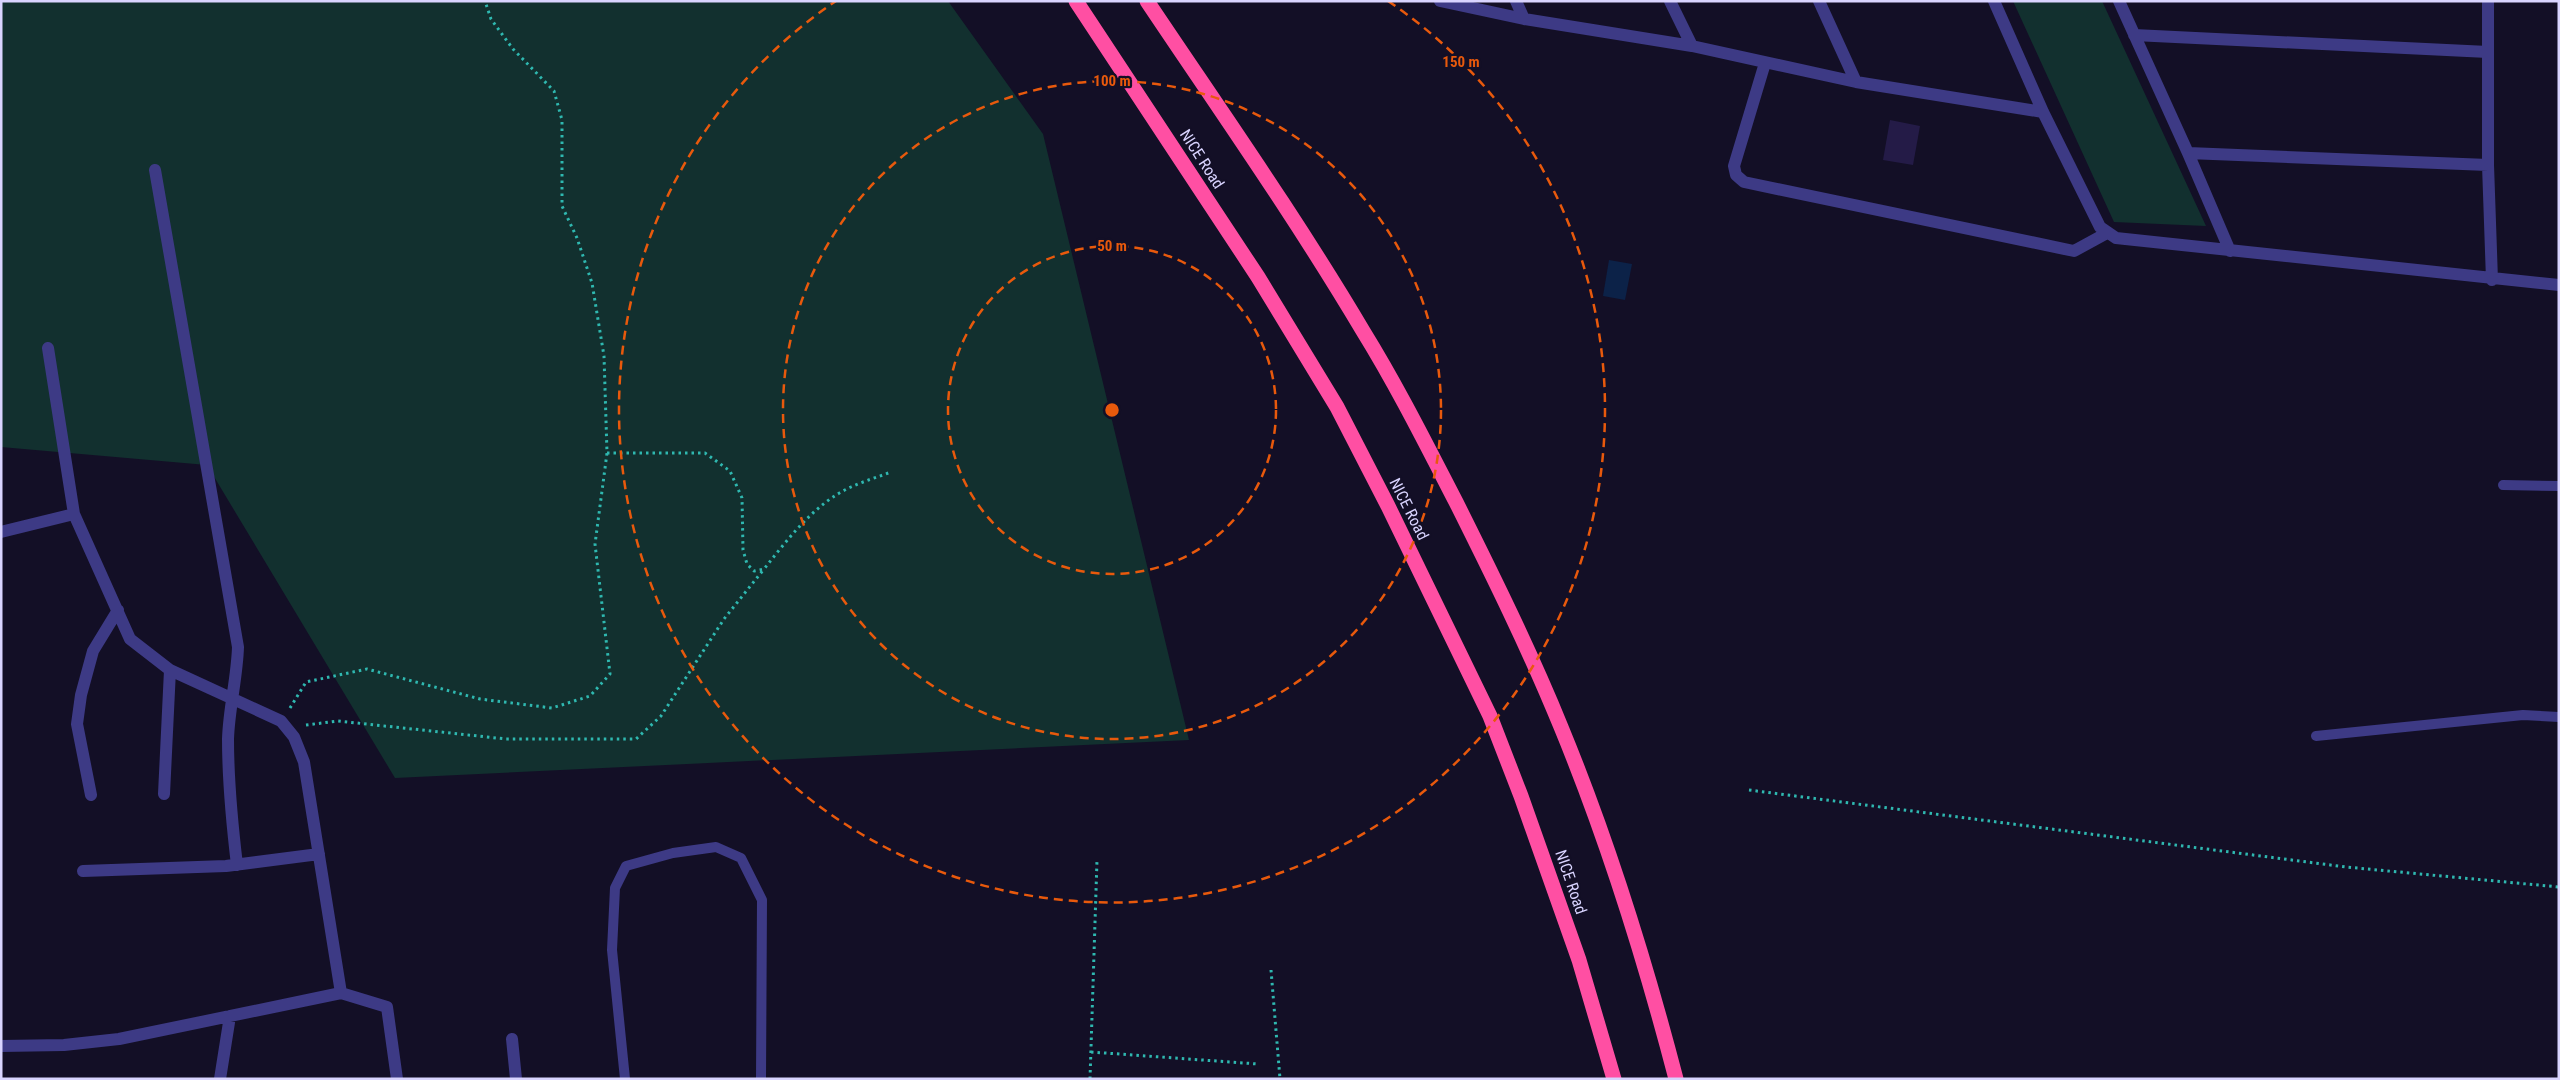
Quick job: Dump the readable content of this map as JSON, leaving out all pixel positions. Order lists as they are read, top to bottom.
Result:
{
  "streets": {
    "highway": ["NICE Road"]
  },
  "rings": ["150 m", "100 m", "50 m"]
}
